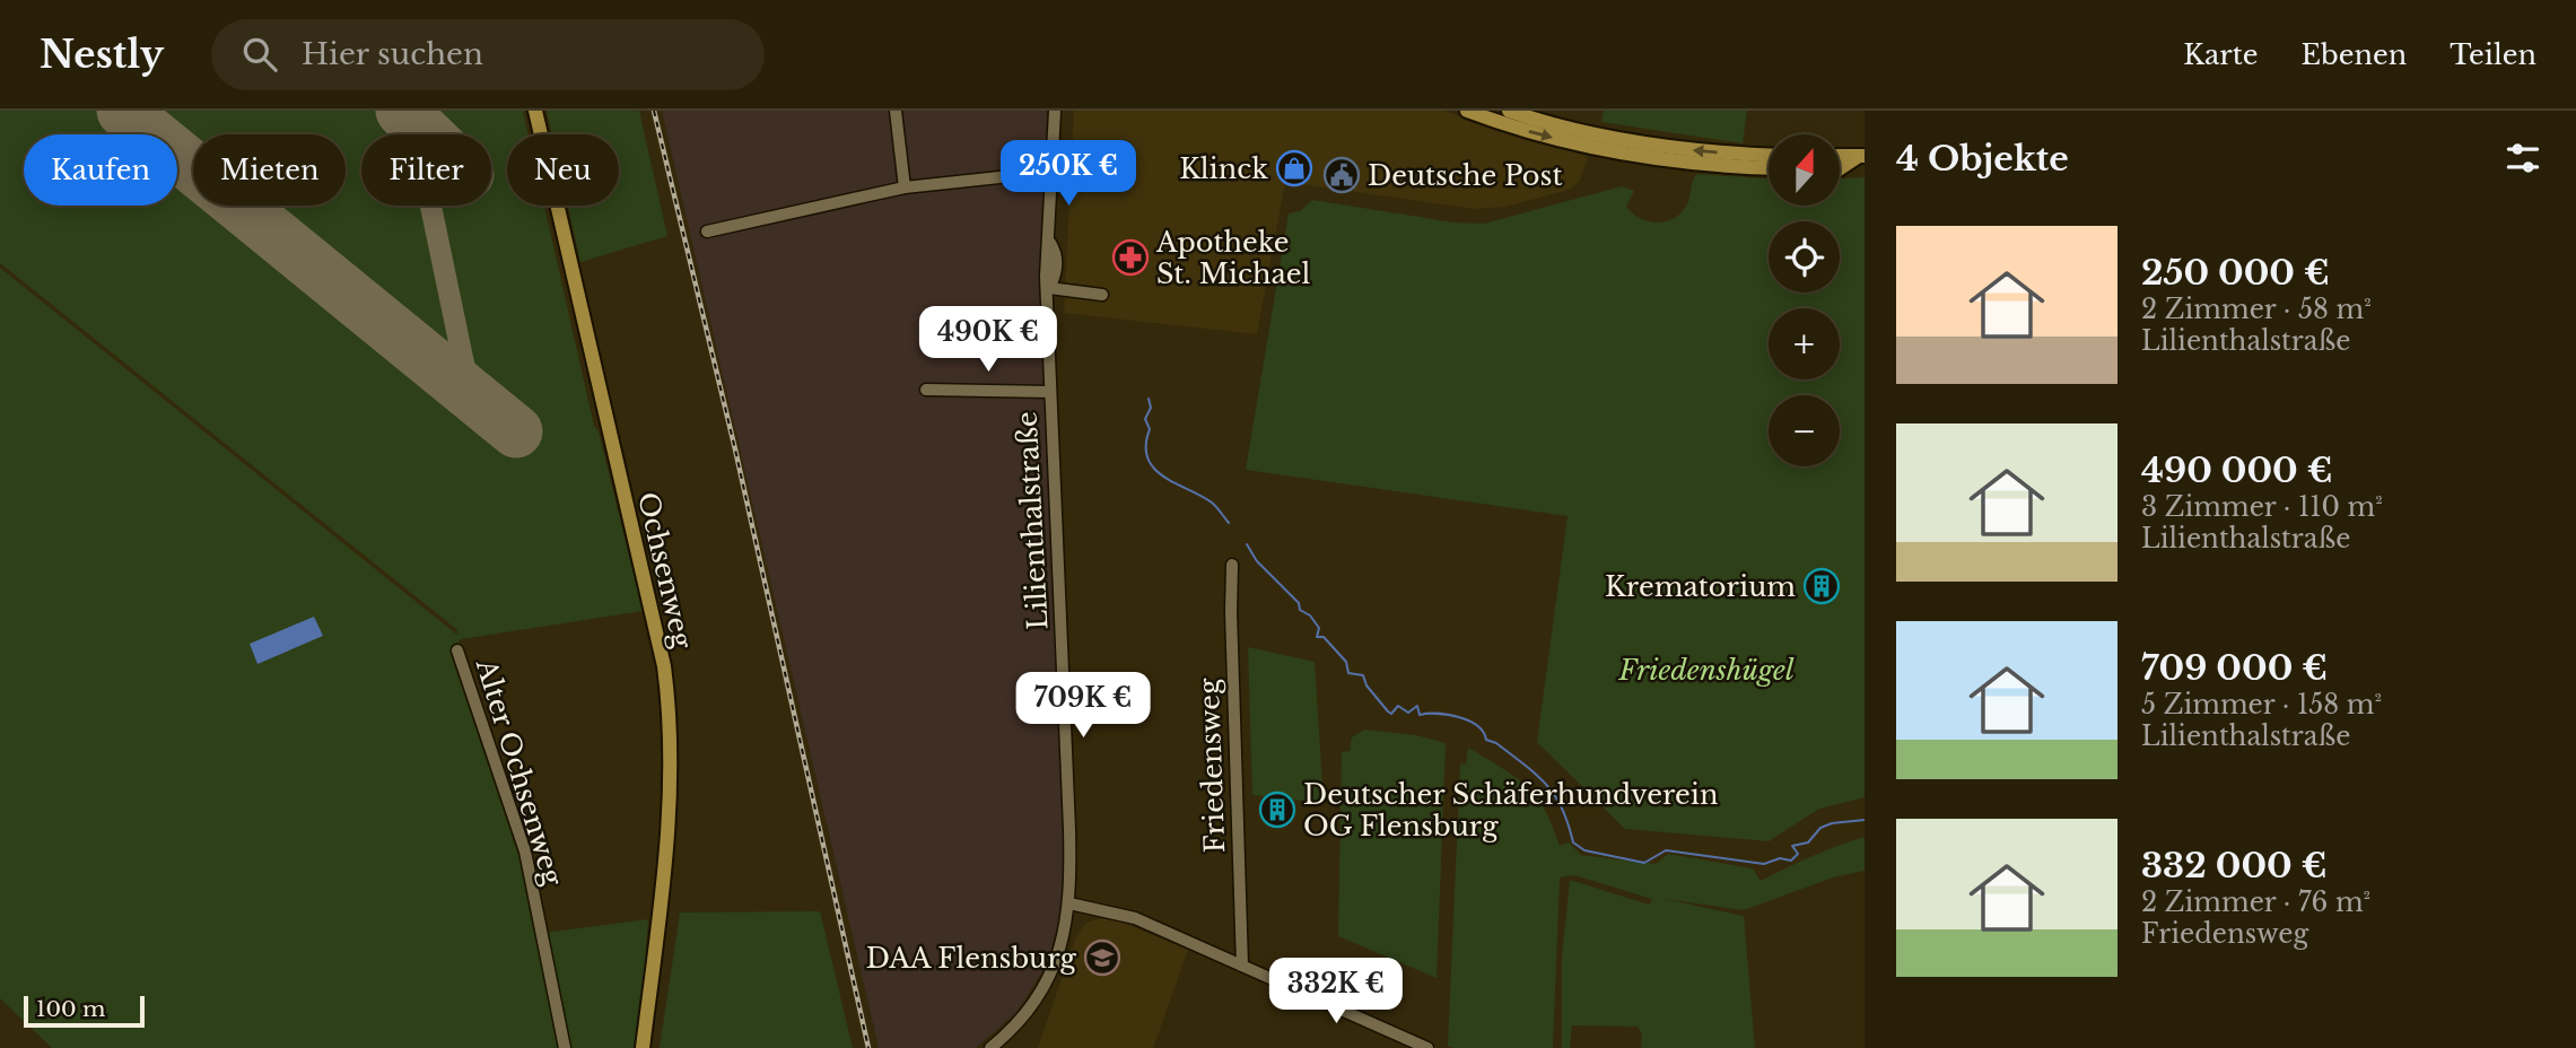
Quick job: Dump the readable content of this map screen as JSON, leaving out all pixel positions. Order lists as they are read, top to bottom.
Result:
{
  "streets": {
    "main road": ["Ochsenweg"],
    "street": ["Lilienthalstraße", "Friedensweg", "Alter Ochsenweg"]
  },
  "parks": ["Friedenshügel"],
  "places": {
    "shop": ["Klinck"],
    "public building": ["Deutsche Post"],
    "pharmacy": ["Apotheke St. Michael"],
    "building": ["Krematorium", "Deutscher Schäferhundverein OG Flensburg"],
    "school or university": ["DAA Flensburg"]
  },
  "scale_bar": "100 m",
  "north": "top",
  "page": {
    "header": "Nestly",
    "search": "Hier suchen",
    "nav": ["Karte", "Ebenen", "Teilen"],
    "heading": "4 Objekte",
    "map_buttons": ["+", "−"],
    "chip": [
      "Kaufen",
      "Mieten",
      "Filter",
      "Neu"
    ],
    "price": [
      "250K €",
      "490K €",
      "709K €",
      "332K €"
    ],
    "list": [
      {
        "name": "250 000 €",
        "note": "2 Zimmer · 58 m² · Lilienthalstraße"
      },
      {
        "name": "490 000 €",
        "note": "3 Zimmer · 110 m² · Lilienthalstraße"
      },
      {
        "name": "709 000 €",
        "note": "5 Zimmer · 158 m² · Lilienthalstraße"
      },
      {
        "name": "332 000 €",
        "note": "2 Zimmer · 76 m² · Friedensweg"
      }
    ],
    "scale": "100 m"
  }
}
